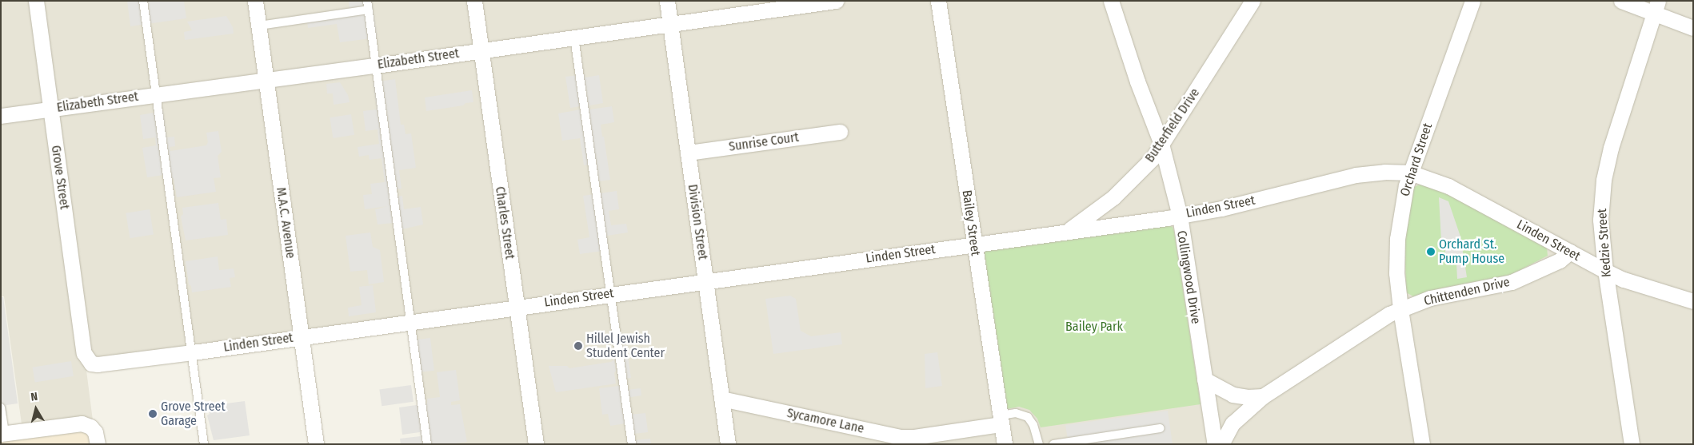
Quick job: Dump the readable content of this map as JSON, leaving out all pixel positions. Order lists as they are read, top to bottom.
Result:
{
  "streets": {
    "street": [
      "Elizabeth Street",
      "Butterfield Drive",
      "Sunrise Court",
      "Orchard Street",
      "Grove Street",
      "Linden Street",
      "Division Street",
      "M.A.C. Avenue",
      "Charles Street",
      "Bailey Street",
      "Kedzie Street",
      "Collingwood Drive",
      "Chittenden Drive",
      "Sycamore Lane"
    ]
  },
  "crossings": [
    ["Elizabeth Street", "Grove Street"],
    ["Elizabeth Street", "Division Street"],
    ["Elizabeth Street", "M.A.C. Avenue"],
    ["Elizabeth Street", "Charles Street"],
    ["Butterfield Drive", "Linden Street"],
    ["Butterfield Drive", "Collingwood Drive"],
    ["Sunrise Court", "Division Street"],
    ["Orchard Street", "Linden Street"],
    ["Orchard Street", "Chittenden Drive"],
    ["Grove Street", "Linden Street"],
    ["Linden Street", "Division Street"],
    ["Linden Street", "M.A.C. Avenue"],
    ["Linden Street", "Charles Street"],
    ["Linden Street", "Bailey Street"],
    ["Linden Street", "Kedzie Street"],
    ["Linden Street", "Collingwood Drive"],
    ["Linden Street", "Chittenden Drive"],
    ["Division Street", "Sycamore Lane"],
    ["Bailey Street", "Sycamore Lane"]
  ],
  "parks": ["Bailey Park"],
  "places": ["Orchard St. Pump House", "Hillel Jewish Student Center", "Grove Street Garage"],
  "north": "top"
}
